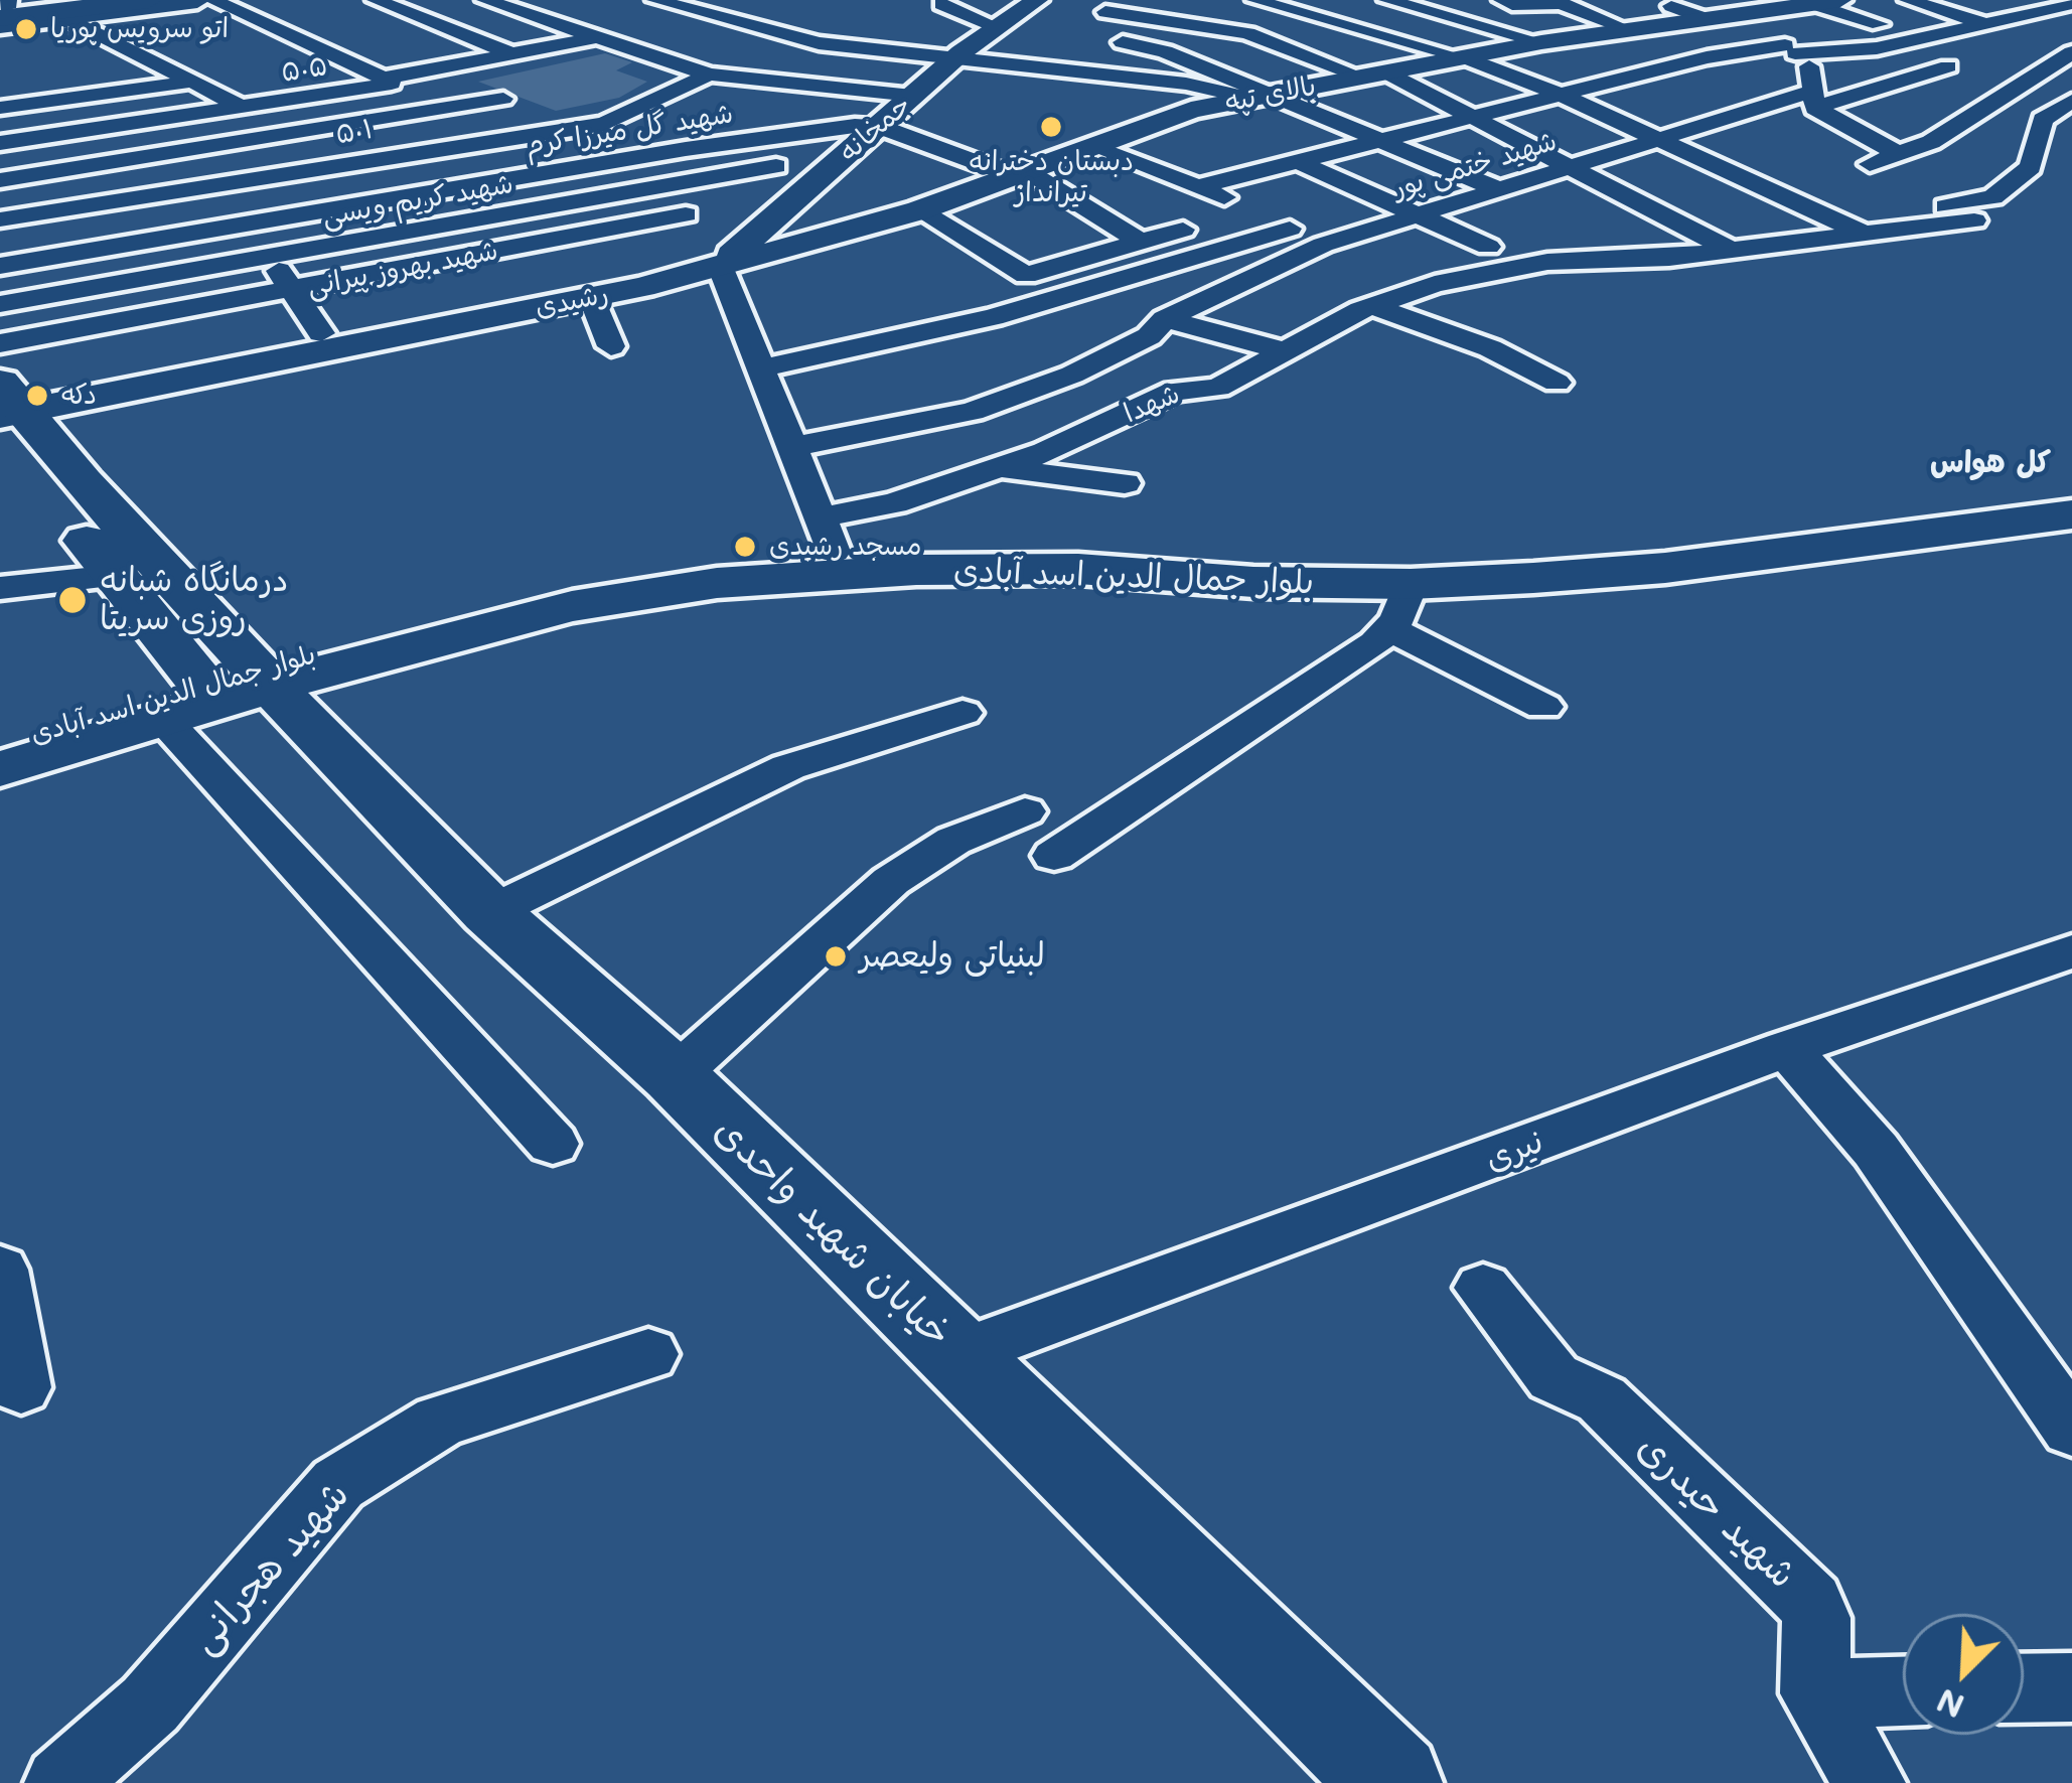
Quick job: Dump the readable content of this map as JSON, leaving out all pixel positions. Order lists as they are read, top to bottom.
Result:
{
  "streets": {
    "main road": ["بلوار جمال الدین اسد آبادی", "خیابان شهید واحدی"],
    "street": [
      "۵۰۵",
      "بالای تپه",
      "جمخانه",
      "شهید گل میرزا کرم",
      "۵۰۱",
      "شهید ختمی پور",
      "شهید کریم ویسی",
      "شهید بهروز پیرانی",
      "رشیدی",
      "شهدا",
      "نیری",
      "شهید حیدری",
      "شهید هجرانی"
    ]
  },
  "crossings": [
    ["بالای تپه", "جمخانه"],
    ["بالای تپه", "شهید گل میرزا کرم"],
    ["بالای تپه", "رشیدی"],
    ["جمخانه", "شهید گل میرزا کرم"],
    ["جمخانه", "شهید کریم ویسی"],
    ["جمخانه", "رشیدی"],
    ["رشیدی", "خیابان شهید واحدی"],
    ["شهدا", "بلوار جمال الدین اسد آبادی"],
    ["بلوار جمال الدین اسد آبادی", "خیابان شهید واحدی"],
    ["نیری", "خیابان شهید واحدی"]
  ],
  "districts": ["کل هواس"],
  "places": [
    "اتو سرویس پوریا",
    "دبستان دخترانه تیرانداز",
    "دکه",
    "مسجد رشیدی",
    "درمانگاه شبانه روزی سریتا",
    "لبنیاتی ولیعصر"
  ],
  "north": "bottom left"
}
